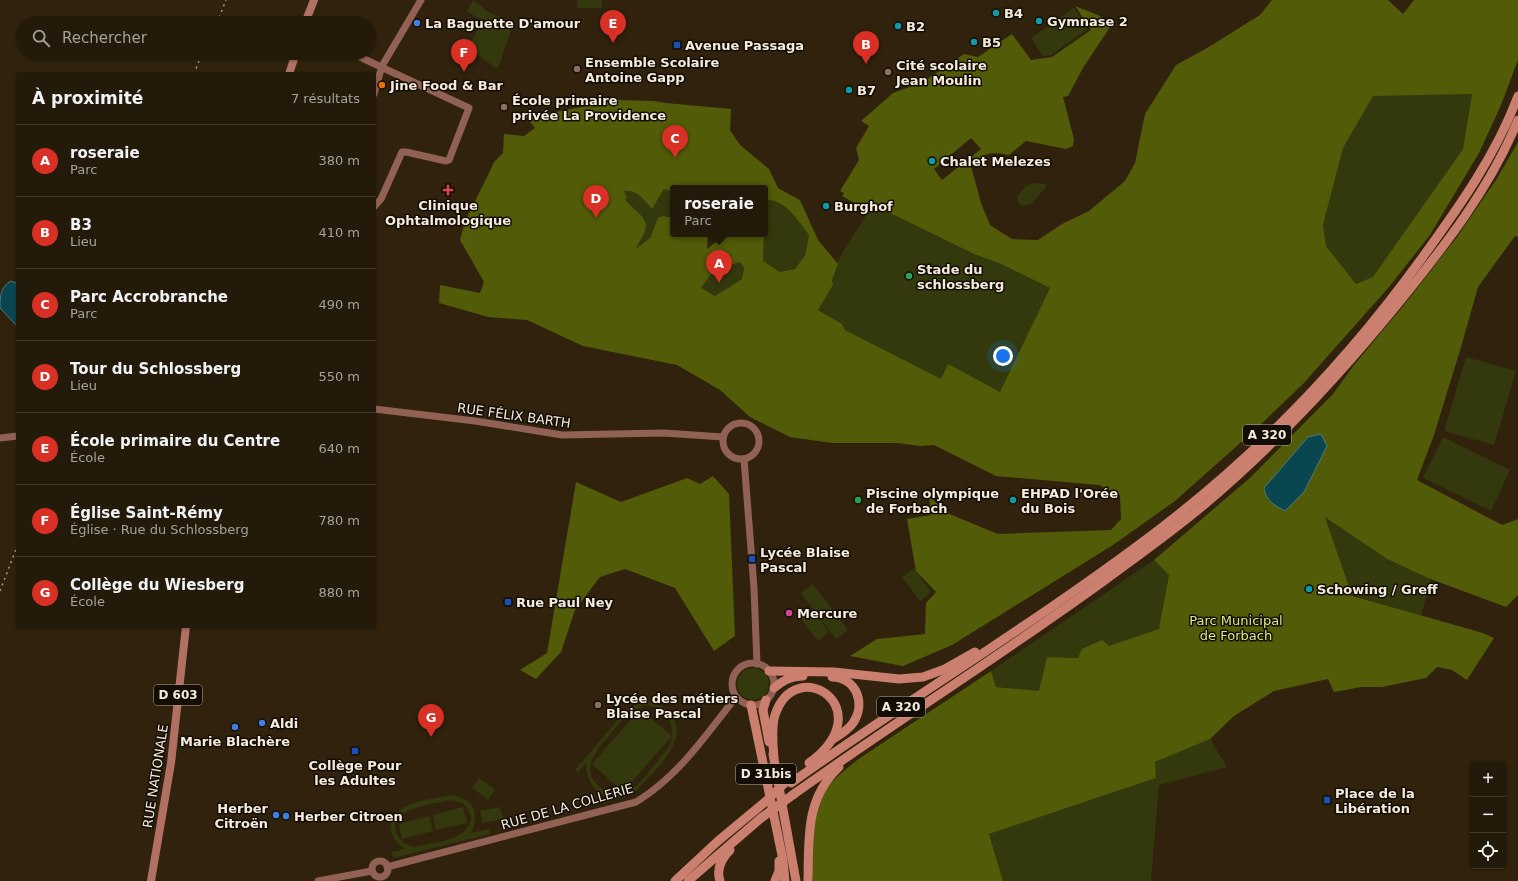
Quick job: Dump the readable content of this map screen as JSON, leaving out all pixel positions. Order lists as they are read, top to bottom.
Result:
{
  "streets": {
    "highway": ["A 320", "D 31bis"],
    "main road": ["D 603", "RUE NATIONALE"],
    "street": ["RUE FÉLIX BARTH", "RUE DE LA COLLERIE"]
  },
  "crossings": [
    ["D 31bis", "RUE DE LA COLLERIE"]
  ],
  "parks": ["Parc Municipal de Forbach"],
  "places": {
    "other": [
      "B4",
      "Gymnase 2",
      "La Baguette D'amour",
      "B2",
      "B5",
      "Ensemble Scolaire Antoine Gapp",
      "Cité scolaire Jean Moulin",
      "Jine Food & Bar",
      "B7",
      "École primaire privée La Providence",
      "Chalet Melezes",
      "Burghof",
      "Stade du schlossberg",
      "Piscine olympique de Forbach",
      "EHPAD l'Orée du Bois",
      "Schowing / Greff",
      "Mercure",
      "Lycée des métiers Blaise Pascal",
      "Aldi",
      "Marie Blachère",
      "Herber Citroën",
      "Herber Citroen"
    ],
    "transit": [
      "Avenue Passaga",
      "Lycée Blaise Pascal",
      "Rue Paul Ney",
      "Collège Pour les Adultes",
      "Place de la Libération"
    ],
    "health": ["Clinique Ophtalmologique"]
  },
  "page": {
    "pins": [
      "E",
      "B",
      "F",
      "C",
      "D",
      "A",
      "G"
    ],
    "search": "Rechercher",
    "heading": ["À proximité", "7 résultats"],
    "list": [
      {
        "mark": "A",
        "name": "roseraie",
        "note": "Parc",
        "value": "380 m"
      },
      {
        "mark": "B",
        "name": "B3",
        "note": "Lieu",
        "value": "410 m"
      },
      {
        "mark": "C",
        "name": "Parc Accrobranche",
        "note": "Parc",
        "value": "490 m"
      },
      {
        "mark": "D",
        "name": "Tour du Schlossberg",
        "note": "Lieu",
        "value": "550 m"
      },
      {
        "mark": "E",
        "name": "École primaire du Centre",
        "note": "École",
        "value": "640 m"
      },
      {
        "mark": "F",
        "name": "Église Saint-Rémy",
        "note": "Église · Rue du Schlossberg",
        "value": "780 m"
      },
      {
        "mark": "G",
        "name": "Collège du Wiesberg",
        "note": "École",
        "value": "880 m"
      }
    ],
    "popup": ["roseraie", "Parc"],
    "map_buttons": ["+", "−"]
  }
}
